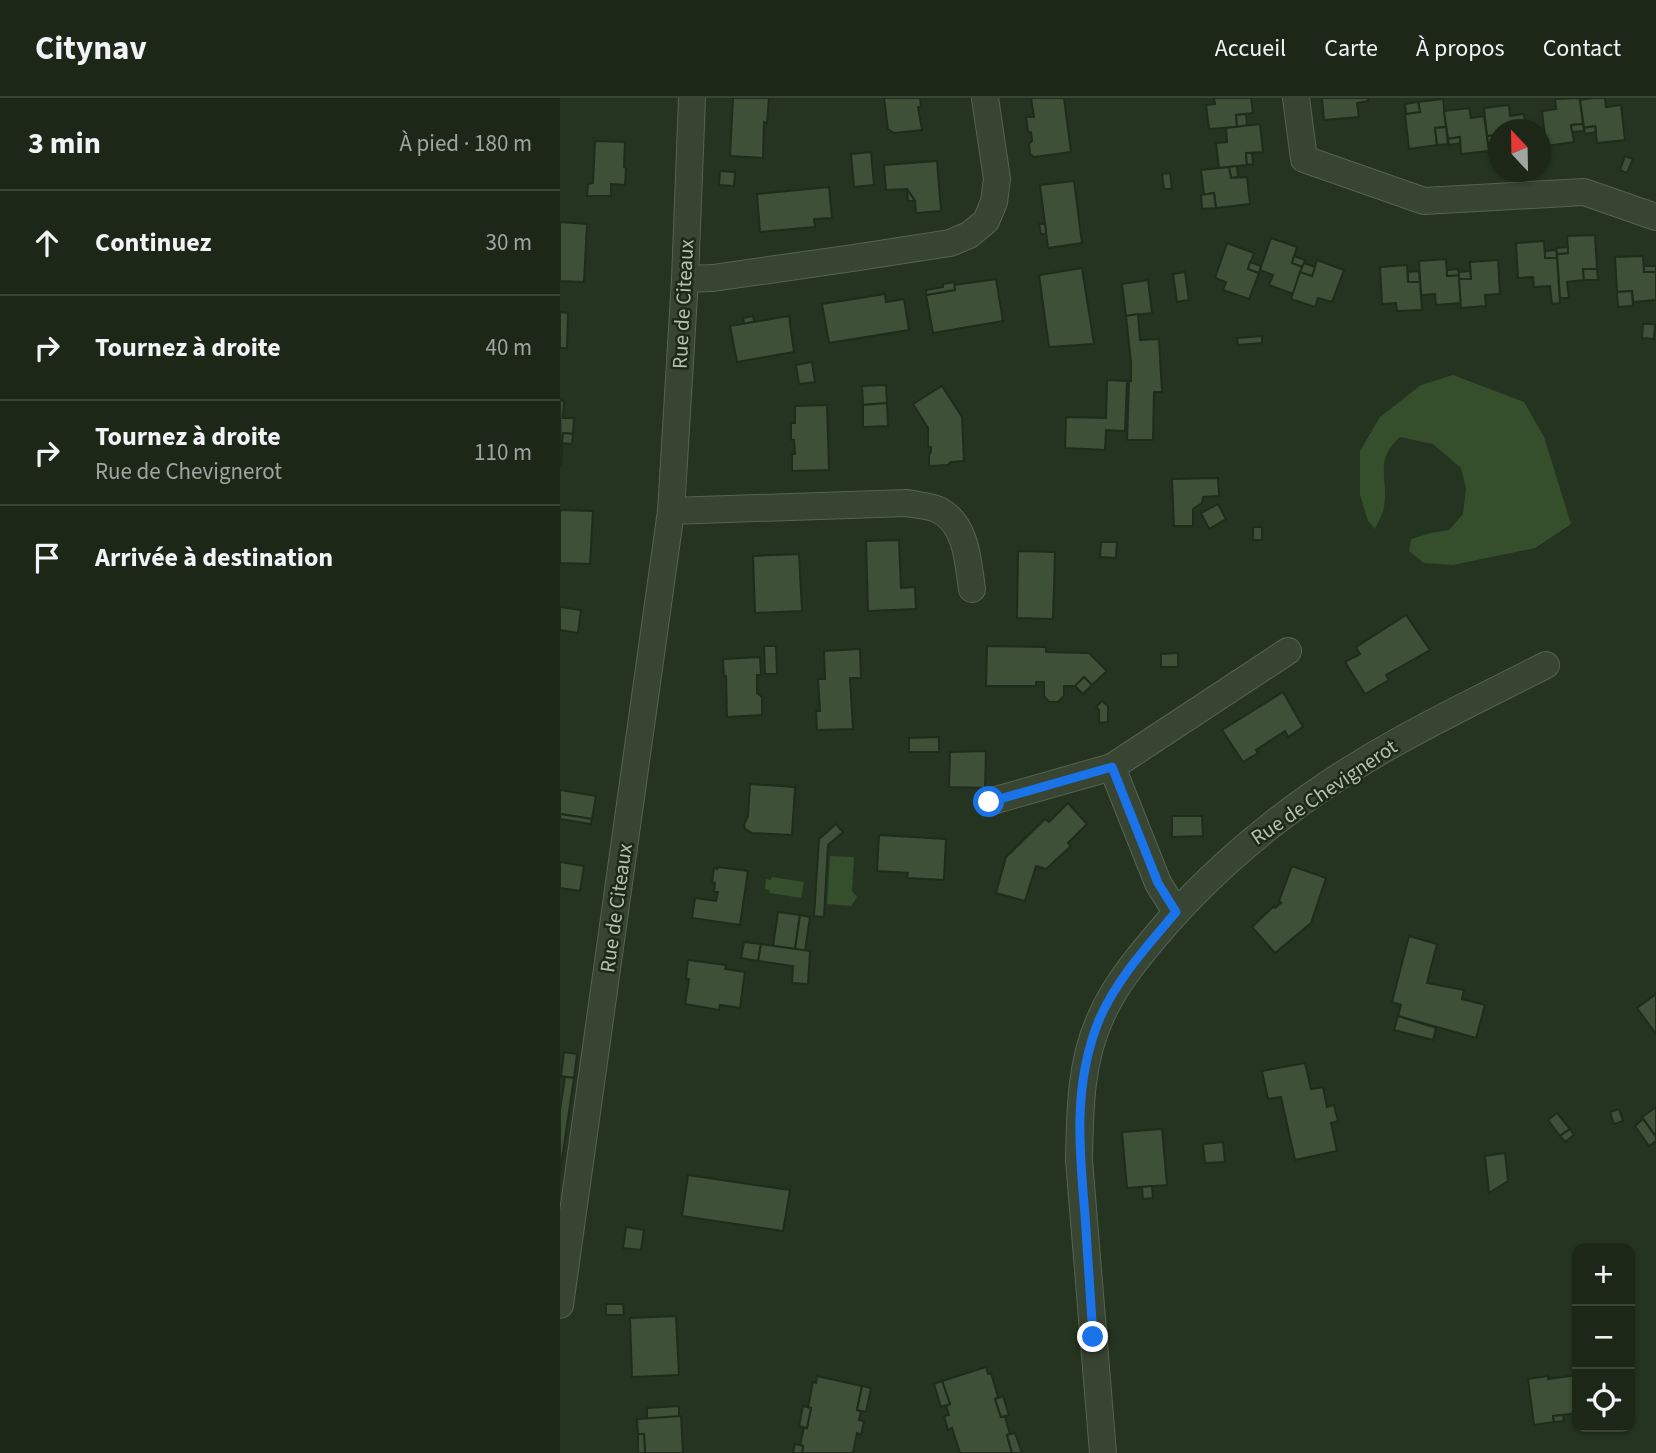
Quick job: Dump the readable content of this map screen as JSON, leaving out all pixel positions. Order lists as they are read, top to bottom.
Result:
{
  "streets": {
    "street": ["Rue de Citeaux", "Rue de Chevignerot"]
  },
  "north": "top",
  "page": {
    "header": "Citynav",
    "nav": [
      "Accueil",
      "Carte",
      "À propos",
      "Contact"
    ],
    "heading": ["3 min", "À pied · 180 m"],
    "list": [
      ["Continuez", "30 m"],
      ["Tournez à droite", "40 m"],
      ["Tournez à droite", "Rue de Chevignerot", "110 m"],
      "Arrivée à destination"
    ],
    "map_buttons": ["+", "−"]
  }
}
